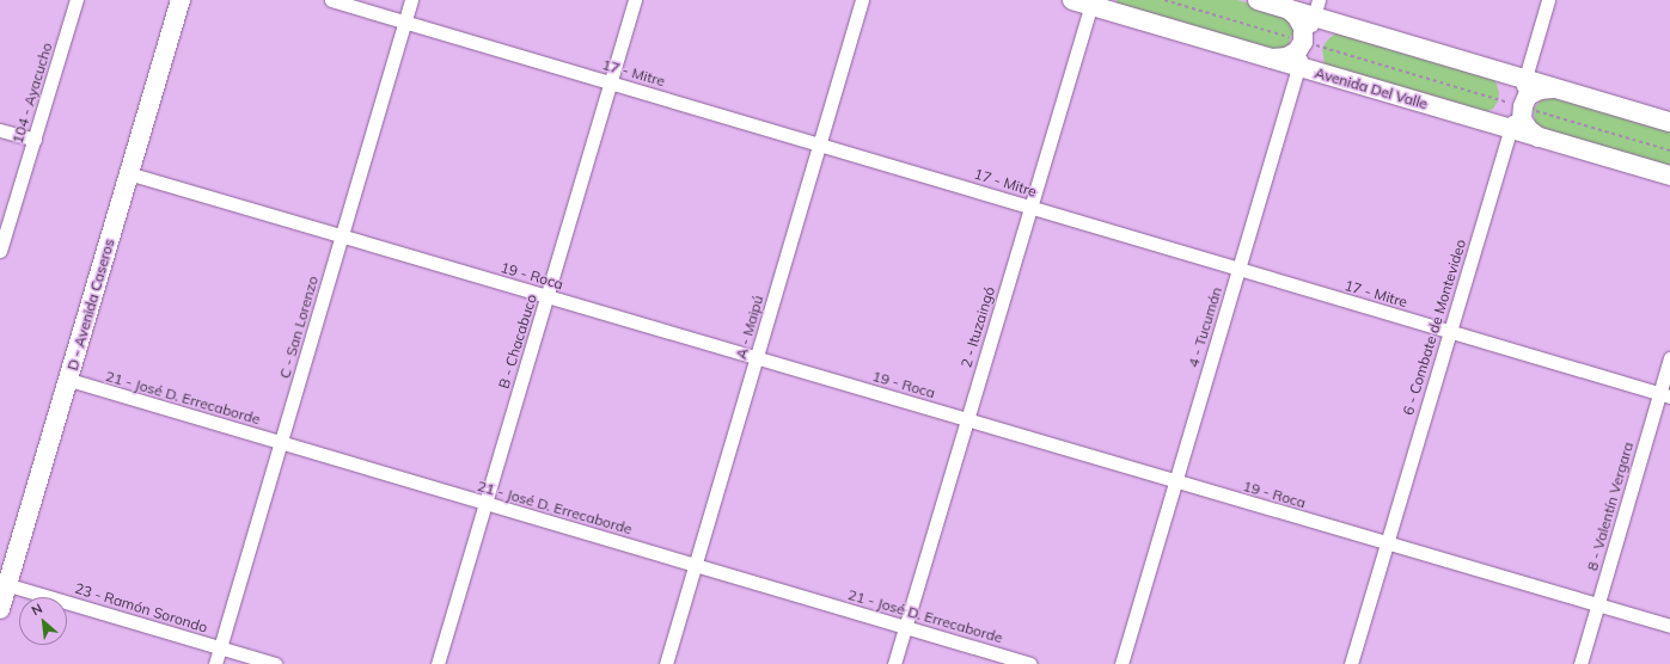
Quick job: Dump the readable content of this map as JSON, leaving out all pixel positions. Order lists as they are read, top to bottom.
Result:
{
  "streets": {
    "street": [
      "17 - Mitre",
      "Avenida Del Valle",
      "104 - Ayacucho",
      "19 - Roca",
      "D - Avenida Caseros",
      "C - San Lorenzo",
      "A - Maipú",
      "2 - Ituzaingó",
      "4 - Tucumán",
      "6 - Combate de Montevideo",
      "B - Chacabuco",
      "21 - José D. Errecaborde",
      "8 - Valentín Vergara",
      "23 - Ramón Sorondo"
    ]
  },
  "crossings": [
    ["17 - Mitre", "C - San Lorenzo"],
    ["17 - Mitre", "A - Maipú"],
    ["17 - Mitre", "2 - Ituzaingó"],
    ["17 - Mitre", "4 - Tucumán"],
    ["17 - Mitre", "6 - Combate de Montevideo"],
    ["17 - Mitre", "B - Chacabuco"],
    ["17 - Mitre", "8 - Valentín Vergara"],
    ["Avenida Del Valle", "2 - Ituzaingó"],
    ["Avenida Del Valle", "4 - Tucumán"],
    ["Avenida Del Valle", "6 - Combate de Montevideo"],
    ["19 - Roca", "D - Avenida Caseros"],
    ["19 - Roca", "C - San Lorenzo"],
    ["19 - Roca", "A - Maipú"],
    ["19 - Roca", "2 - Ituzaingó"],
    ["19 - Roca", "4 - Tucumán"],
    ["19 - Roca", "6 - Combate de Montevideo"],
    ["19 - Roca", "B - Chacabuco"],
    ["19 - Roca", "8 - Valentín Vergara"],
    ["D - Avenida Caseros", "21 - José D. Errecaborde"],
    ["D - Avenida Caseros", "23 - Ramón Sorondo"],
    ["C - San Lorenzo", "21 - José D. Errecaborde"],
    ["C - San Lorenzo", "23 - Ramón Sorondo"],
    ["A - Maipú", "21 - José D. Errecaborde"],
    ["2 - Ituzaingó", "21 - José D. Errecaborde"],
    ["B - Chacabuco", "21 - José D. Errecaborde"]
  ],
  "north": "top left"
}
